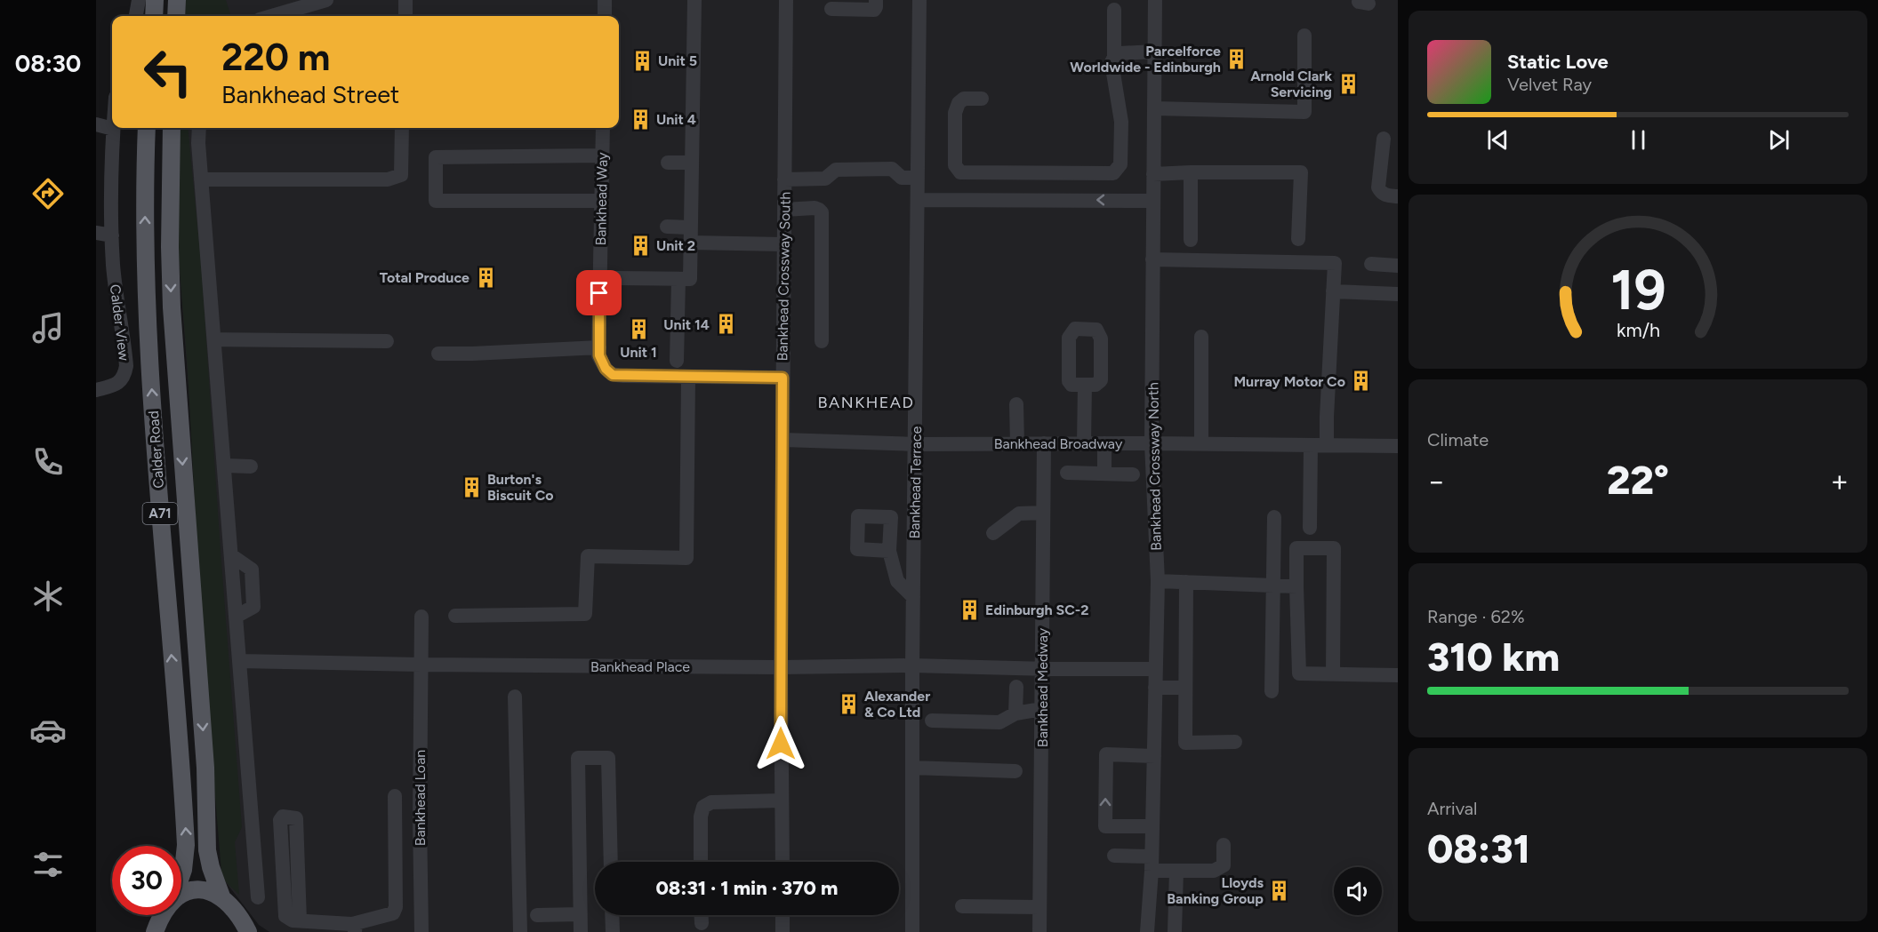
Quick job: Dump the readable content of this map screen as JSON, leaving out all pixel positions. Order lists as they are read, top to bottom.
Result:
{
  "streets": {
    "main road": ["Calder Road", "A71"],
    "street": [
      "Bankhead Way",
      "Bankhead Crossway South",
      "Calder View",
      "Bankhead Broadway",
      "Bankhead Crossway North",
      "Bankhead Terrace",
      "Bankhead Place",
      "Bankhead Medway",
      "Bankhead Loan"
    ]
  },
  "crossings": [
    ["Bankhead Crossway South", "Bankhead Broadway"],
    ["Bankhead Crossway South", "Bankhead Place"],
    ["Bankhead Broadway", "Bankhead Crossway North"],
    ["Bankhead Broadway", "Bankhead Terrace"],
    ["Bankhead Broadway", "Bankhead Medway"],
    ["Calder Road", "A71"],
    ["Bankhead Crossway North", "Bankhead Place"],
    ["Bankhead Terrace", "Bankhead Place"],
    ["Bankhead Place", "Bankhead Medway"],
    ["Bankhead Place", "Bankhead Loan"]
  ],
  "districts": ["BANKHEAD"],
  "places": {
    "building": [
      "Parcelforce Worldwide - Edinburgh",
      "Unit 5",
      "Arnold Clark Servicing",
      "Unit 4",
      "Unit 2",
      "Total Produce",
      "Unit 14",
      "Unit 1",
      "Murray Motor Co",
      "Burton's Biscuit Co",
      "Edinburgh SC-2",
      "Alexander & Co Ltd",
      "Lloyds Banking Group"
    ]
  },
  "page": {
    "tabs": "08:30",
    "turn": ["220 m", "Bankhead Street"],
    "song": ["Static Love", "Velvet Ray"],
    "tile": [
      "Climate",
      ["Range · 62%", "310 km"],
      ["Arrival", "08:31"]
    ],
    "heat": ["−", "22°", "+"],
    "limit": "30",
    "trip": "08:31 · 1 min · 370 m",
    "gauge": ["19", "km/h"]
  }
}
